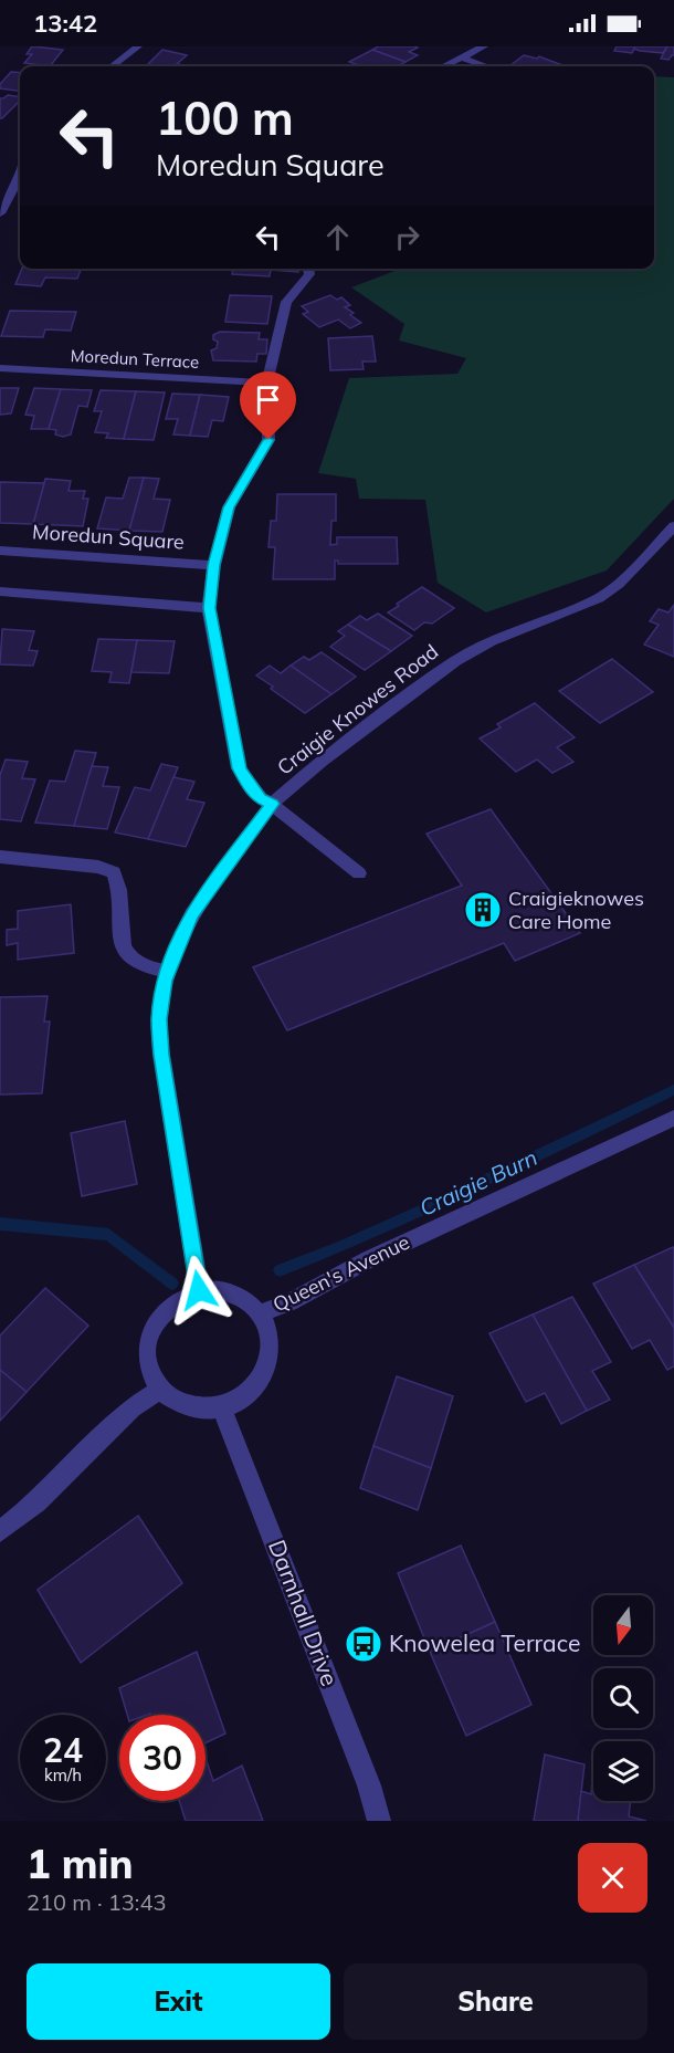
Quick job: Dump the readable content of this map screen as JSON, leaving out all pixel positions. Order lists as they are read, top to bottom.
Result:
{
  "streets": {
    "street": [
      "Moredun Terrace",
      "Moredun Square",
      "Craigie Knowes Road",
      "Queen's Avenue",
      "Darnhall Drive"
    ]
  },
  "crossings": [
    ["Craigie Knowes Road", "Queen's Avenue"],
    ["Craigie Knowes Road", "Darnhall Drive"],
    ["Queen's Avenue", "Darnhall Drive"]
  ],
  "water": ["Craigie Burn"],
  "places": {
    "building": ["Craigieknowes Care Home"],
    "bus stop": ["Knowelea Terrace"]
  },
  "north": "bottom",
  "page": {
    "status": "13:42",
    "turn": ["100 m", "Moredun Square"],
    "speed": "24 km/h",
    "limit": "30",
    "heading": ["1 min", "210 m · 13:43"],
    "buttons": ["Exit", "Share"]
  }
}
